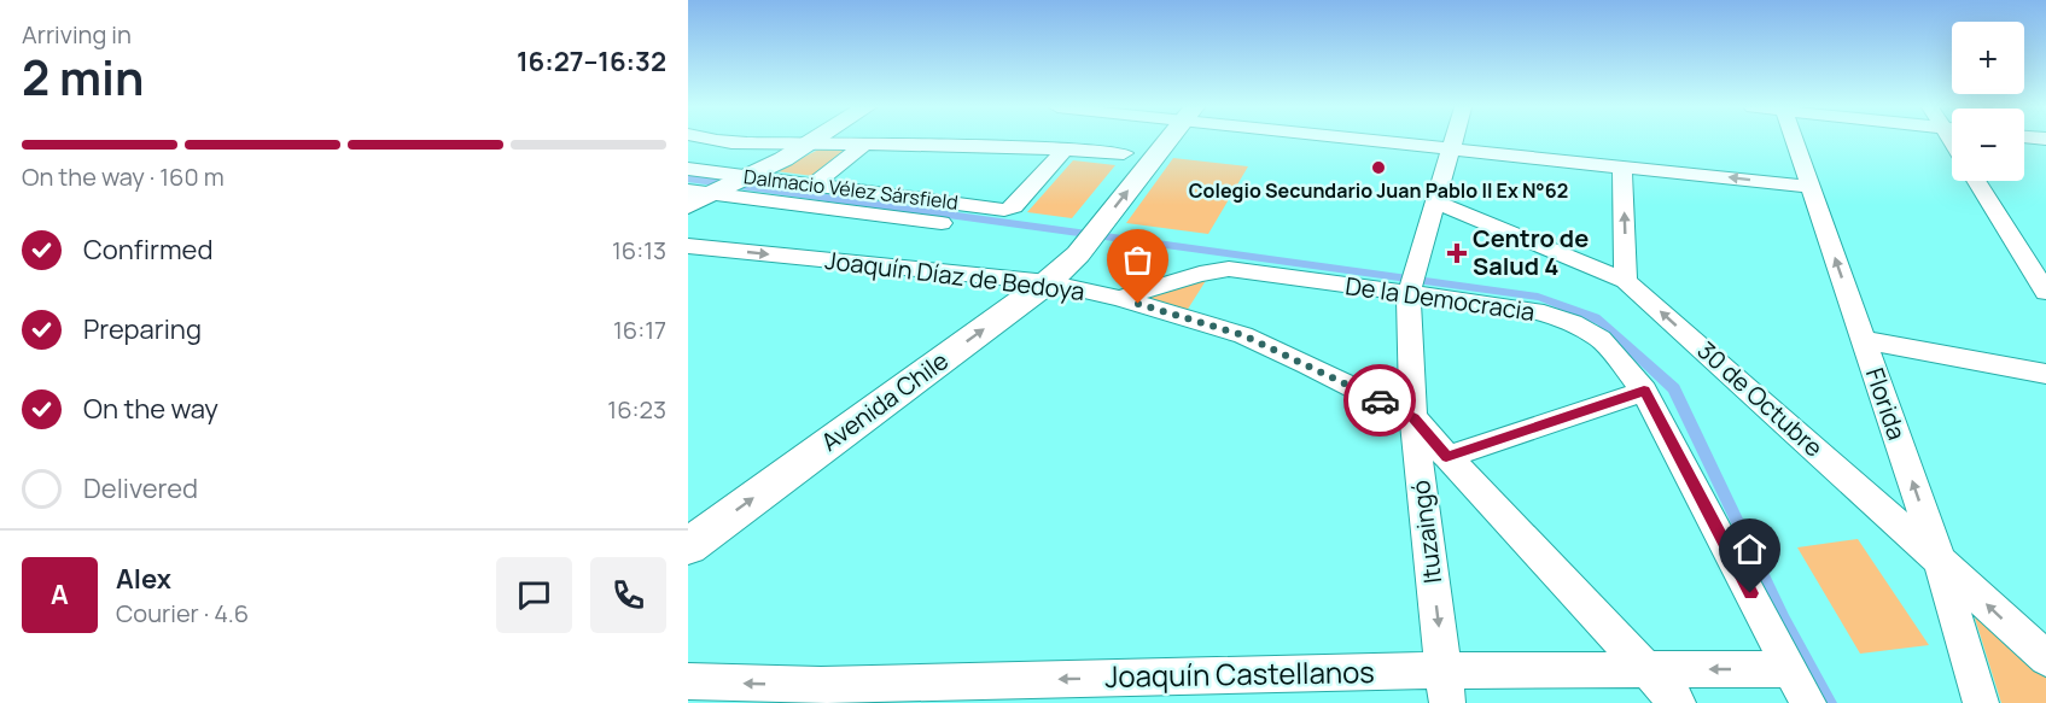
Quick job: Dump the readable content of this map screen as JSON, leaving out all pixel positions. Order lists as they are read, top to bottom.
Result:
{
  "streets": {
    "main road": ["Avenida Chile"],
    "street": [
      "Dalmacio Vélez Sársfield",
      "Joaquín Díaz de Bedoya",
      "De la Democracia",
      "30 de Octubre",
      "Florida",
      "Ituzaingó",
      "Joaquín Castellanos"
    ]
  },
  "crossings": [
    ["Joaquín Díaz de Bedoya", "De la Democracia"],
    ["Joaquín Díaz de Bedoya", "Avenida Chile"],
    ["Joaquín Díaz de Bedoya", "Ituzaingó"],
    ["De la Democracia", "Ituzaingó"],
    ["De la Democracia", "Joaquín Castellanos"],
    ["30 de Octubre", "Florida"],
    ["30 de Octubre", "Ituzaingó"],
    ["Ituzaingó", "Joaquín Castellanos"]
  ],
  "one_way": [
    "30 de Octubre",
    "Avenida Chile",
    "Ituzaingó",
    "Joaquín Castellanos"
  ],
  "places": {
    "other": ["Colegio Secundario Juan Pablo II Ex N°62"],
    "health": ["Centro de Salud 4"]
  },
  "page": {
    "heading": ["2 min", "Arriving in", "16:27–16:32"],
    "panel": ["Alex", "Courier · 4.6"],
    "map_buttons": ["+", "−"],
    "bar": "On the way · 160 m",
    "list": [
      ["Confirmed", "16:13"],
      ["Preparing", "16:17"],
      ["On the way", "16:23"],
      "Delivered"
    ],
    "round": "A"
  }
}
